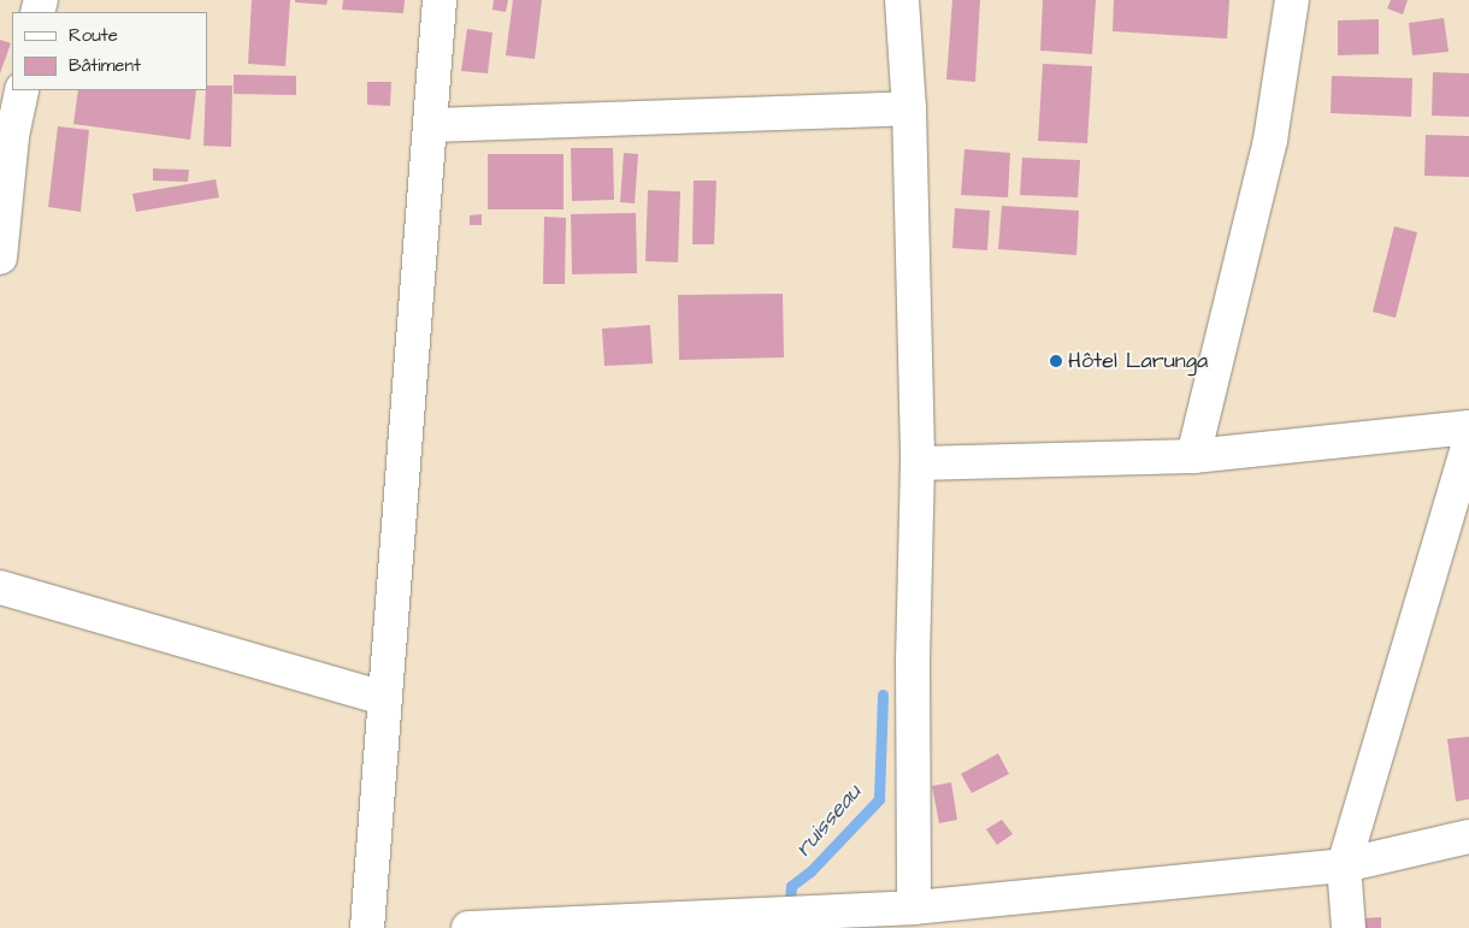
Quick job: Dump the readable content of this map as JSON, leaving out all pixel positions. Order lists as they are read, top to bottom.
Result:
{
  "water": ["ruisseau"],
  "places": ["Hôtel Larunga"],
  "legend": ["Route", "Bâtiment"]
}
